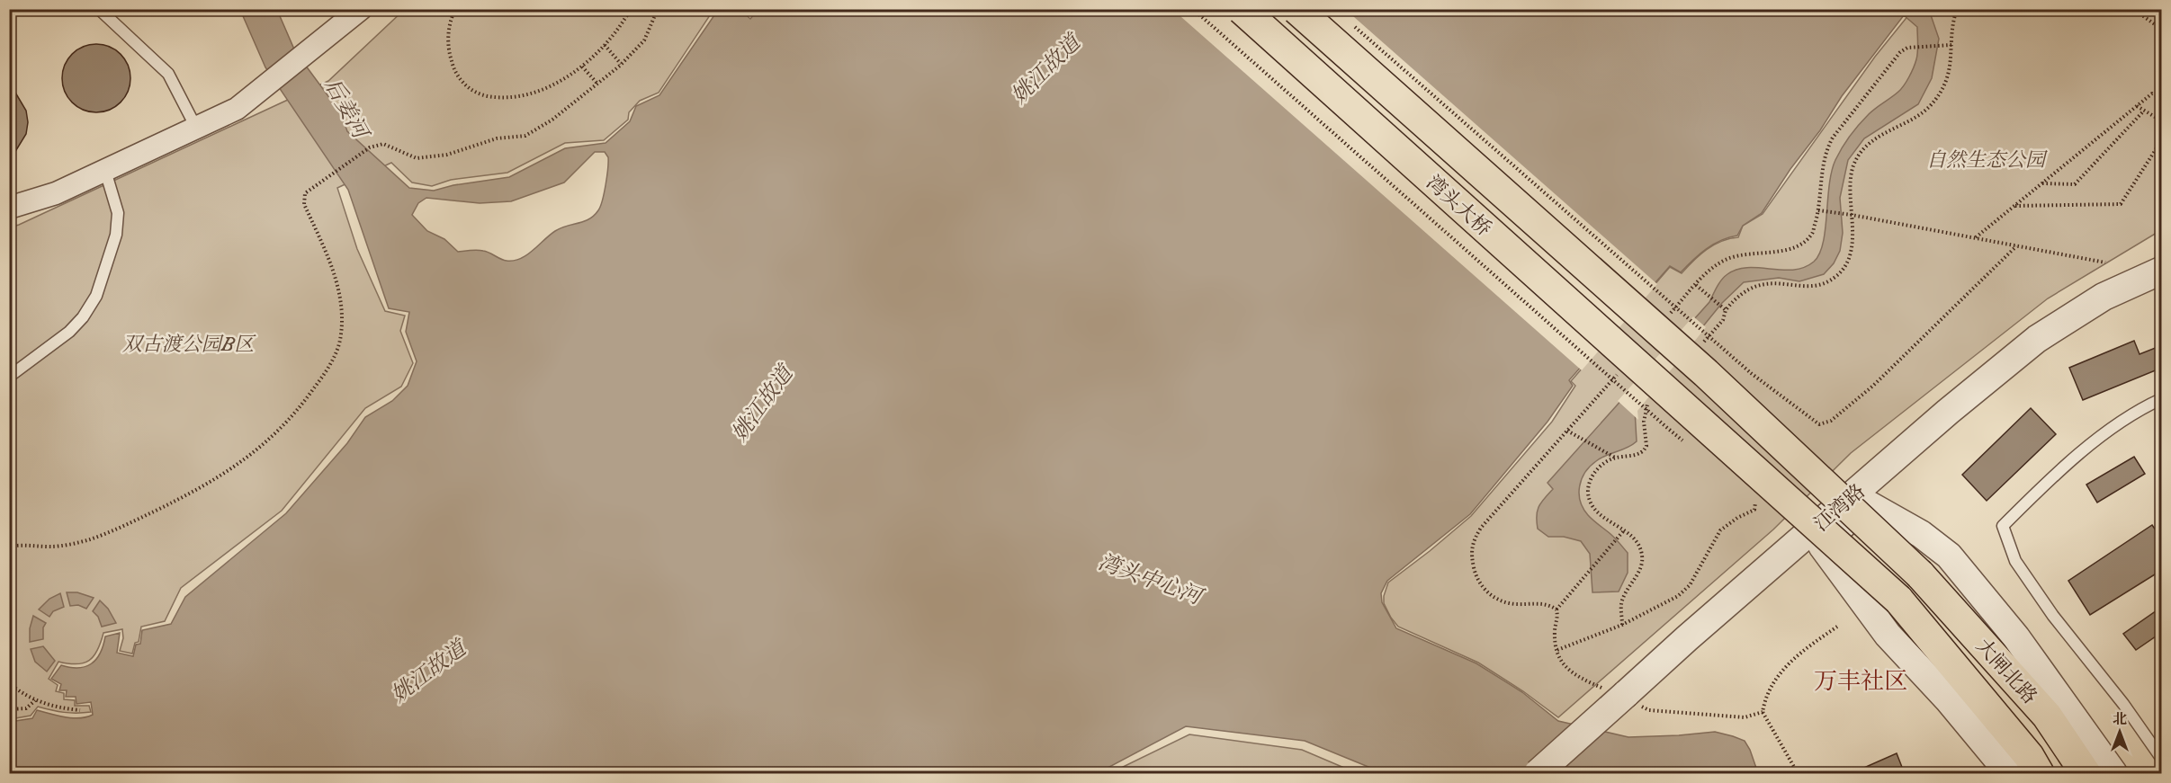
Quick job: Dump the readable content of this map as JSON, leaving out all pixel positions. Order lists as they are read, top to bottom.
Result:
{
  "streets": {
    "main road": ["湾头大桥", "大闸北路"],
    "street": ["江湾路"]
  },
  "crossings": [
    ["湾头大桥", "大闸北路"]
  ],
  "districts": ["万丰社区"],
  "water": ["姚江故道", "后姜河", "湾头中心河"],
  "parks": ["自然生态公园", "双古渡公园B区"],
  "north": "top"
}
